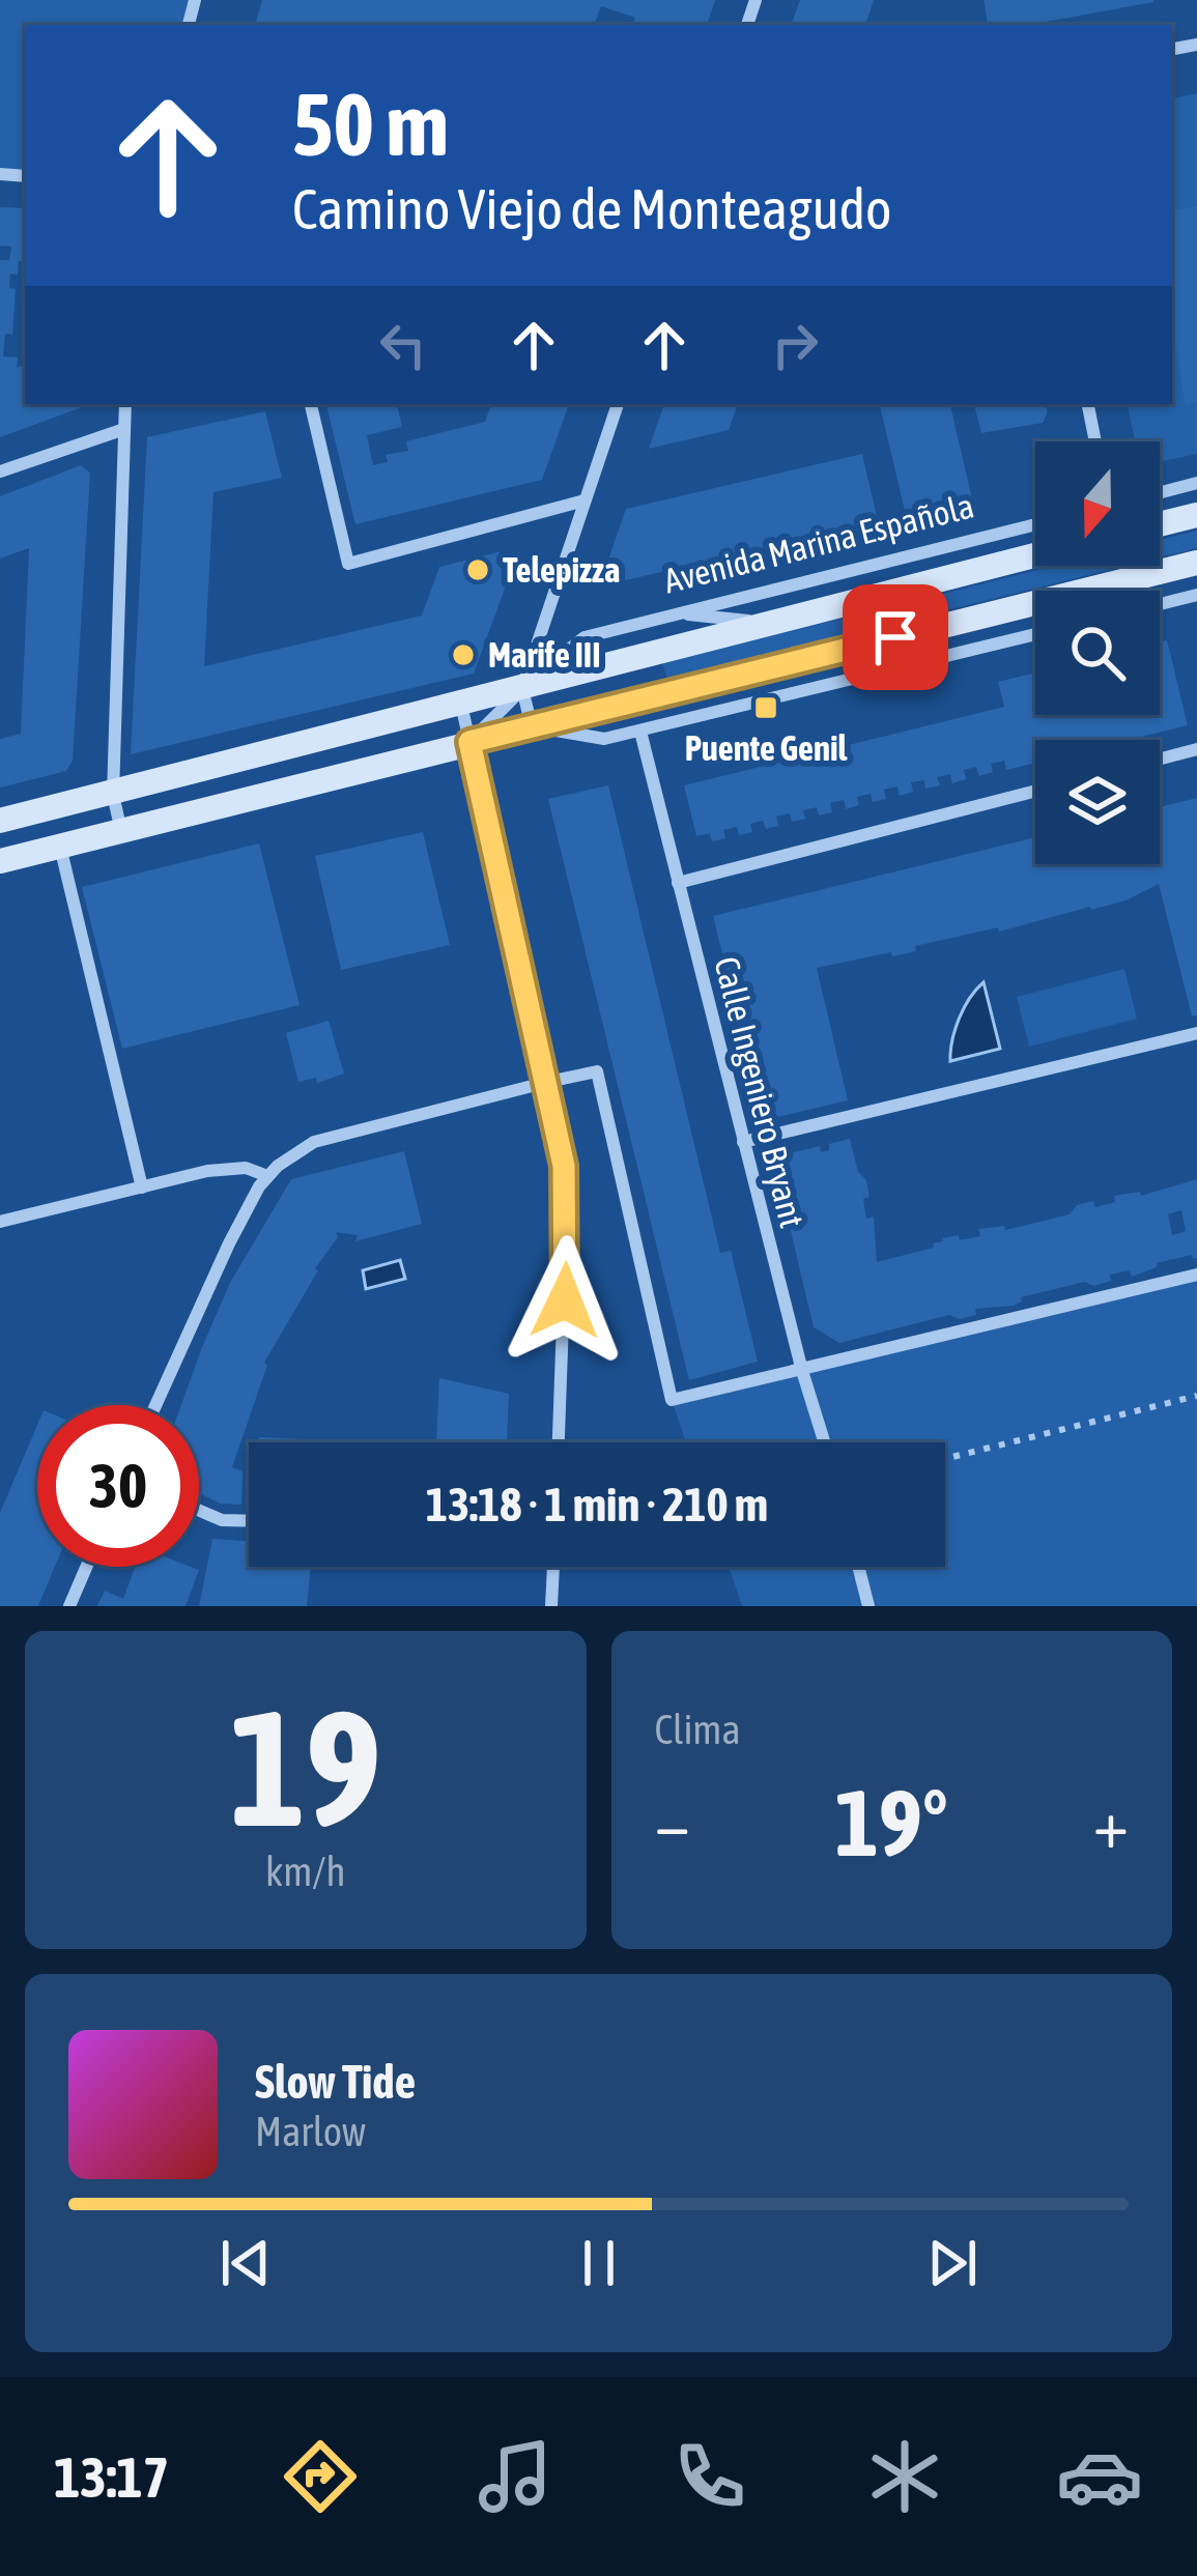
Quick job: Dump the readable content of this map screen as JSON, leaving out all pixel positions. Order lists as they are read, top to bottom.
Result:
{
  "streets": {
    "main road": ["Avenida Marina Española"],
    "street": ["Calle Ingeniero Bryant"]
  },
  "places": {
    "other": ["Telepizza", "Marife III"],
    "transit": ["Puente Genil"]
  },
  "north": "bottom",
  "page": {
    "turn": ["50 m", "Camino Viejo de Monteagudo"],
    "limit": "30",
    "trip": "13:18 · 1 min · 210 m",
    "tile": [
      ["19", "km/h"],
      "Clima"
    ],
    "heat": ["−", "19°", "+"],
    "song": ["Slow Tide", "Marlow"],
    "tabs": "13:17"
  }
}
